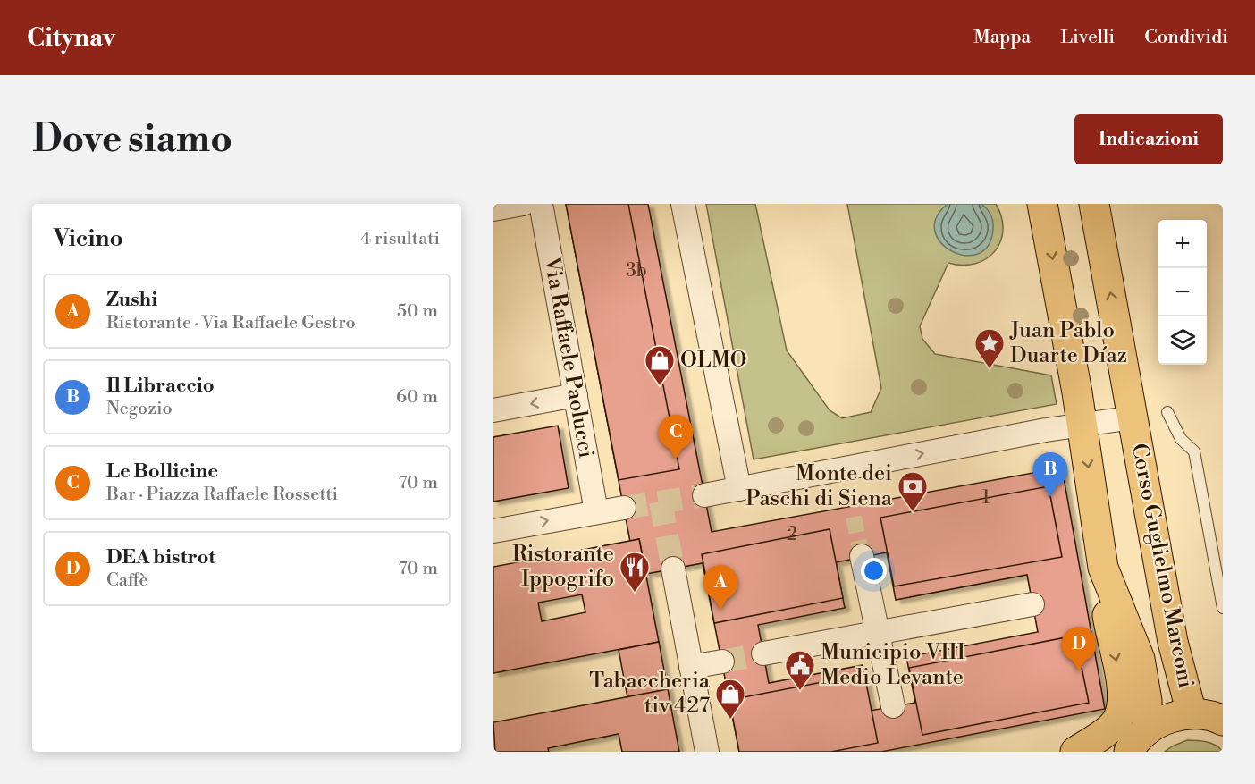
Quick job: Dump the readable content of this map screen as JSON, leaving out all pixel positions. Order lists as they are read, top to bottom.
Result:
{
  "streets": {
    "main road": ["Corso Guglielmo Marconi"],
    "street": ["Via Raffaele Paolucci"]
  },
  "places": {
    "place": ["Juan Pablo Duarte Díaz"],
    "shop": ["OLMO", "Tabaccheria tiv 427"],
    "bank": ["Monte dei Paschi di Siena"],
    "restaurant": ["Ristorante Ippogrifo"],
    "public building": ["Municipio VIII Medio Levante"]
  },
  "house_numbers": ["3b", "1", "2"],
  "page": {
    "header": "Citynav",
    "nav": ["Mappa", "Livelli", "Condividi"],
    "buttons": "Indicazioni",
    "title": "Dove siamo",
    "heading": ["Vicino", "4 risultati"],
    "map_buttons": ["+", "−"],
    "list": [
      {
        "mark": "A",
        "name": "Zushi",
        "note": "Ristorante · Via Raffaele Gestro",
        "value": "50 m"
      },
      {
        "mark": "B",
        "name": "Il Libraccio",
        "note": "Negozio",
        "value": "60 m"
      },
      {
        "mark": "C",
        "name": "Le Bollicine",
        "note": "Bar · Piazza Raffaele Rossetti",
        "value": "70 m"
      },
      {
        "mark": "D",
        "name": "DEA bistrot",
        "note": "Caffè",
        "value": "70 m"
      }
    ],
    "pins": [
      "C",
      "B",
      "A",
      "D"
    ]
  }
}
